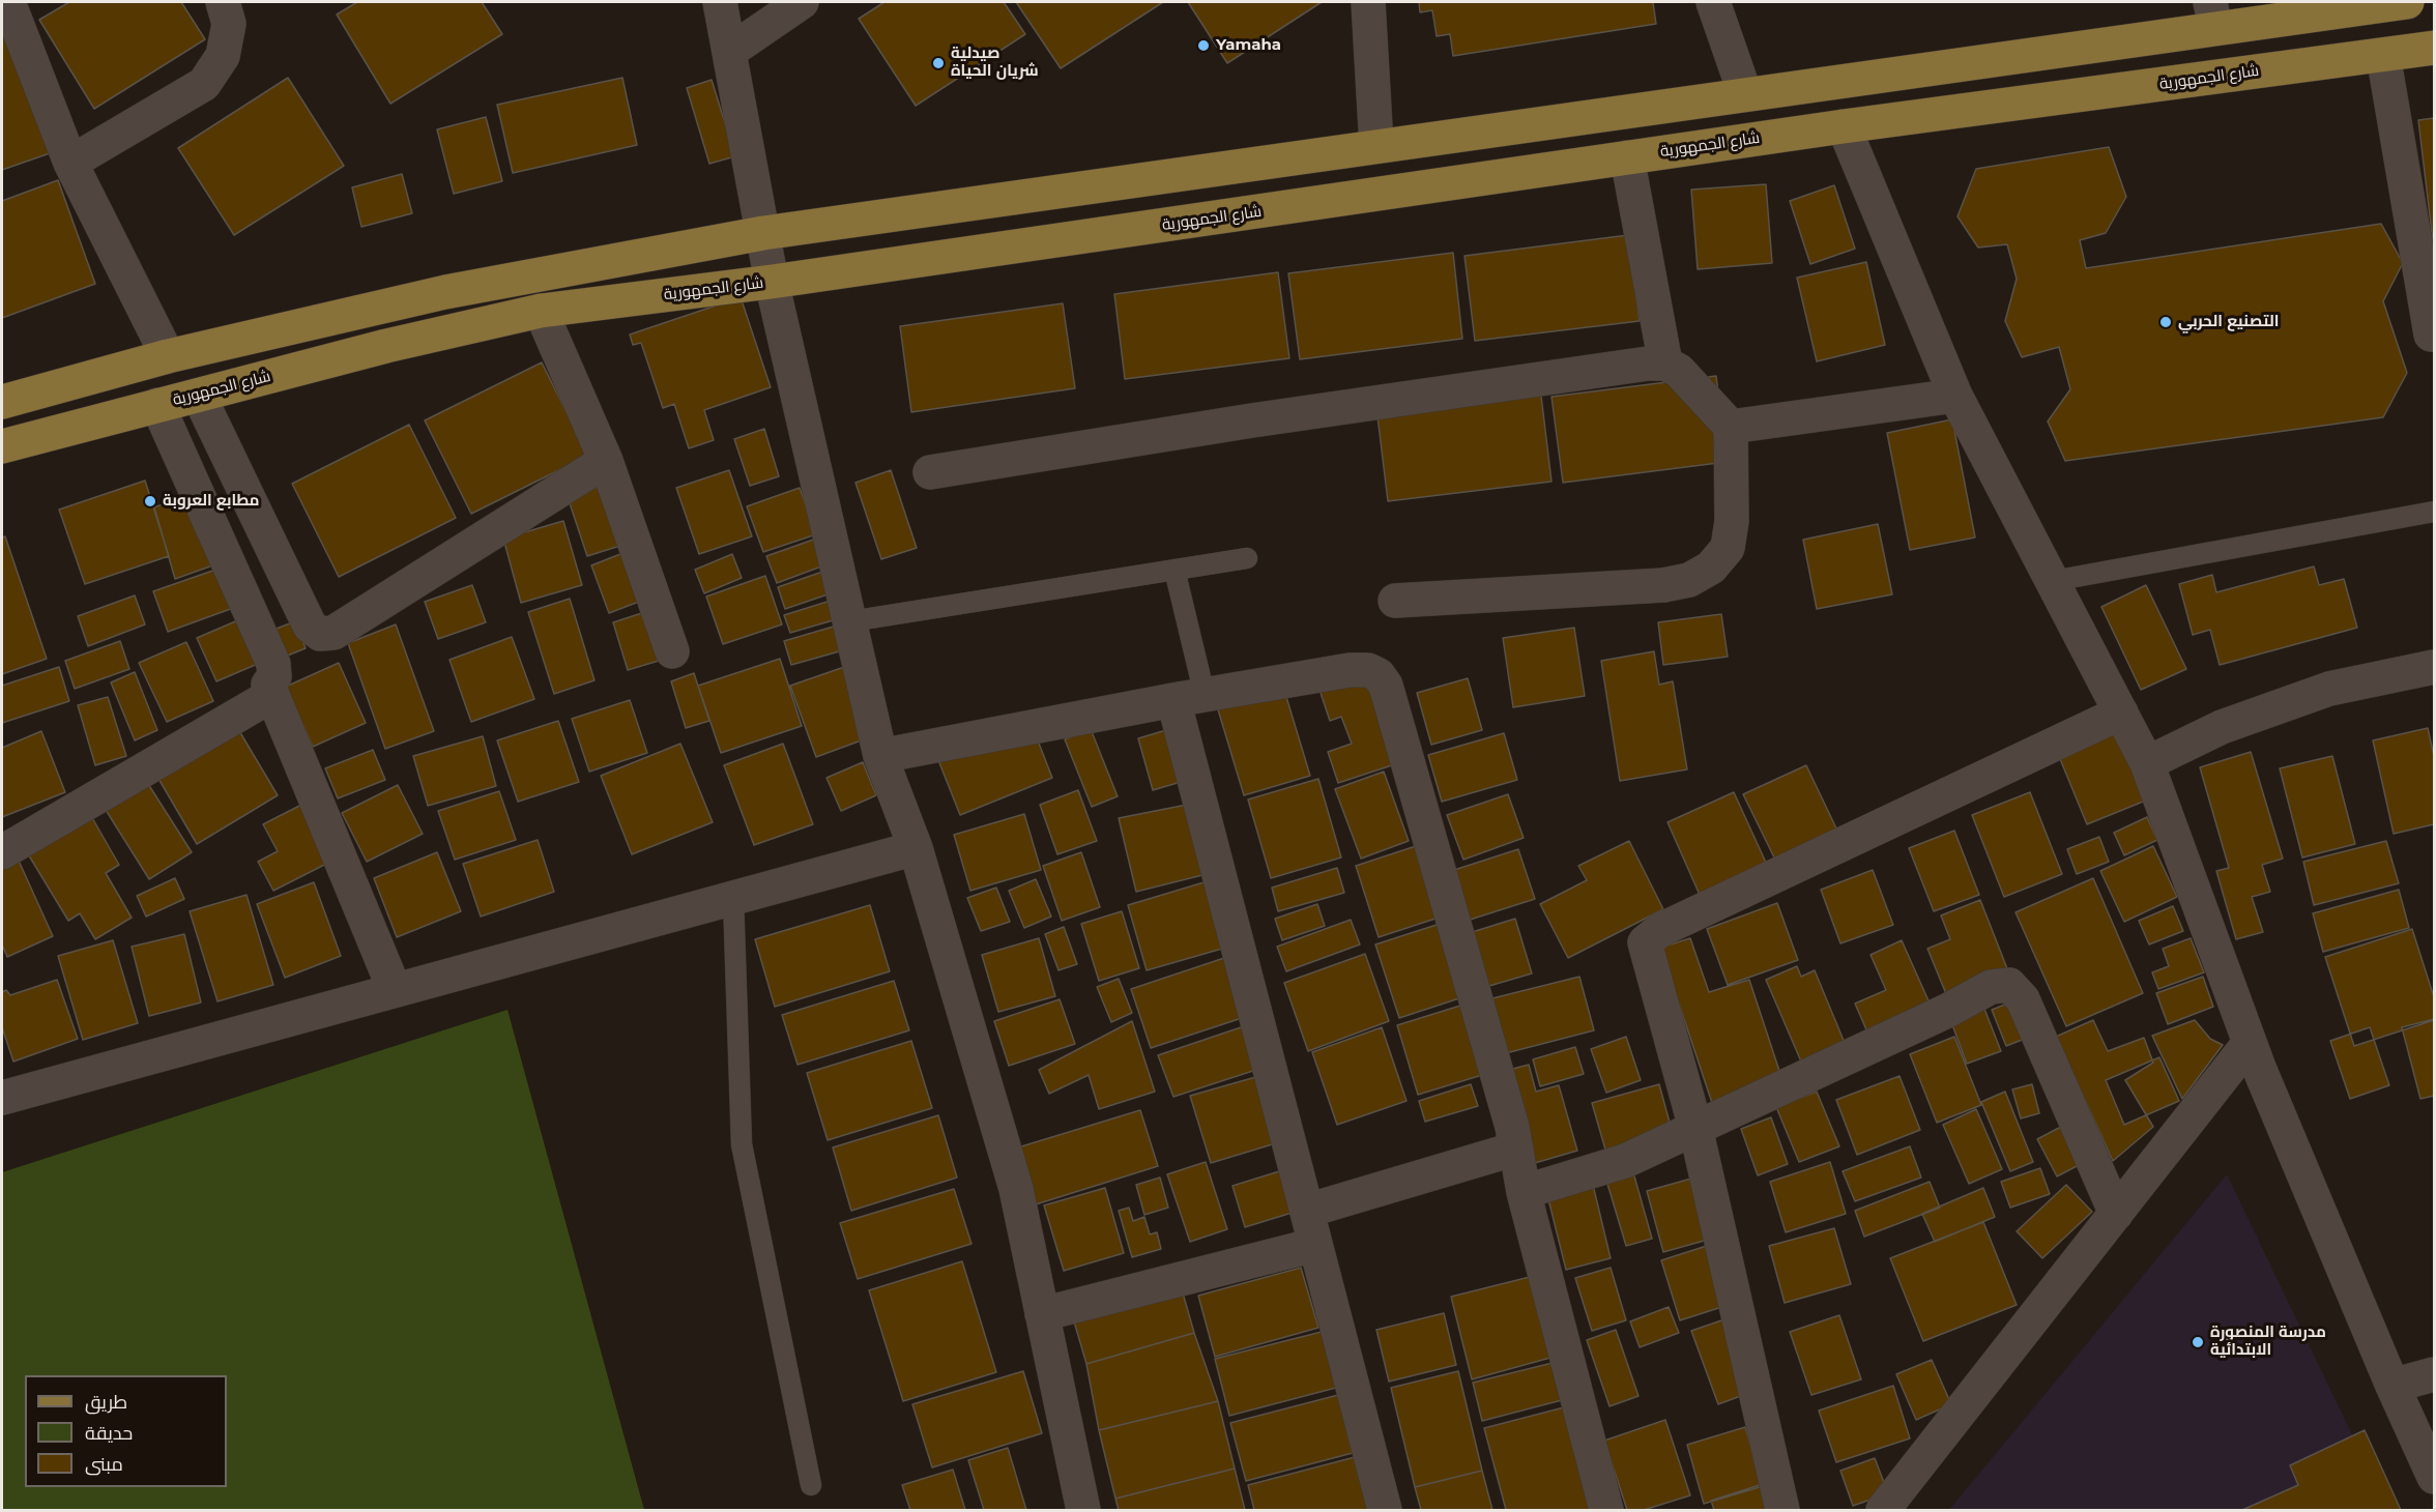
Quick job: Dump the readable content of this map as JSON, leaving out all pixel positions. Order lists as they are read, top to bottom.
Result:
{
  "streets": {
    "main road": ["شارع الجمهورية"]
  },
  "places": [
    "Yamaha",
    "صيدلية شريان الحياة",
    "التصنيع الحربي",
    "مطابع العروبة",
    "مدرسة المنصورة الابتدائية"
  ],
  "legend": ["طريق", "حديقة", "مبنى"]
}
